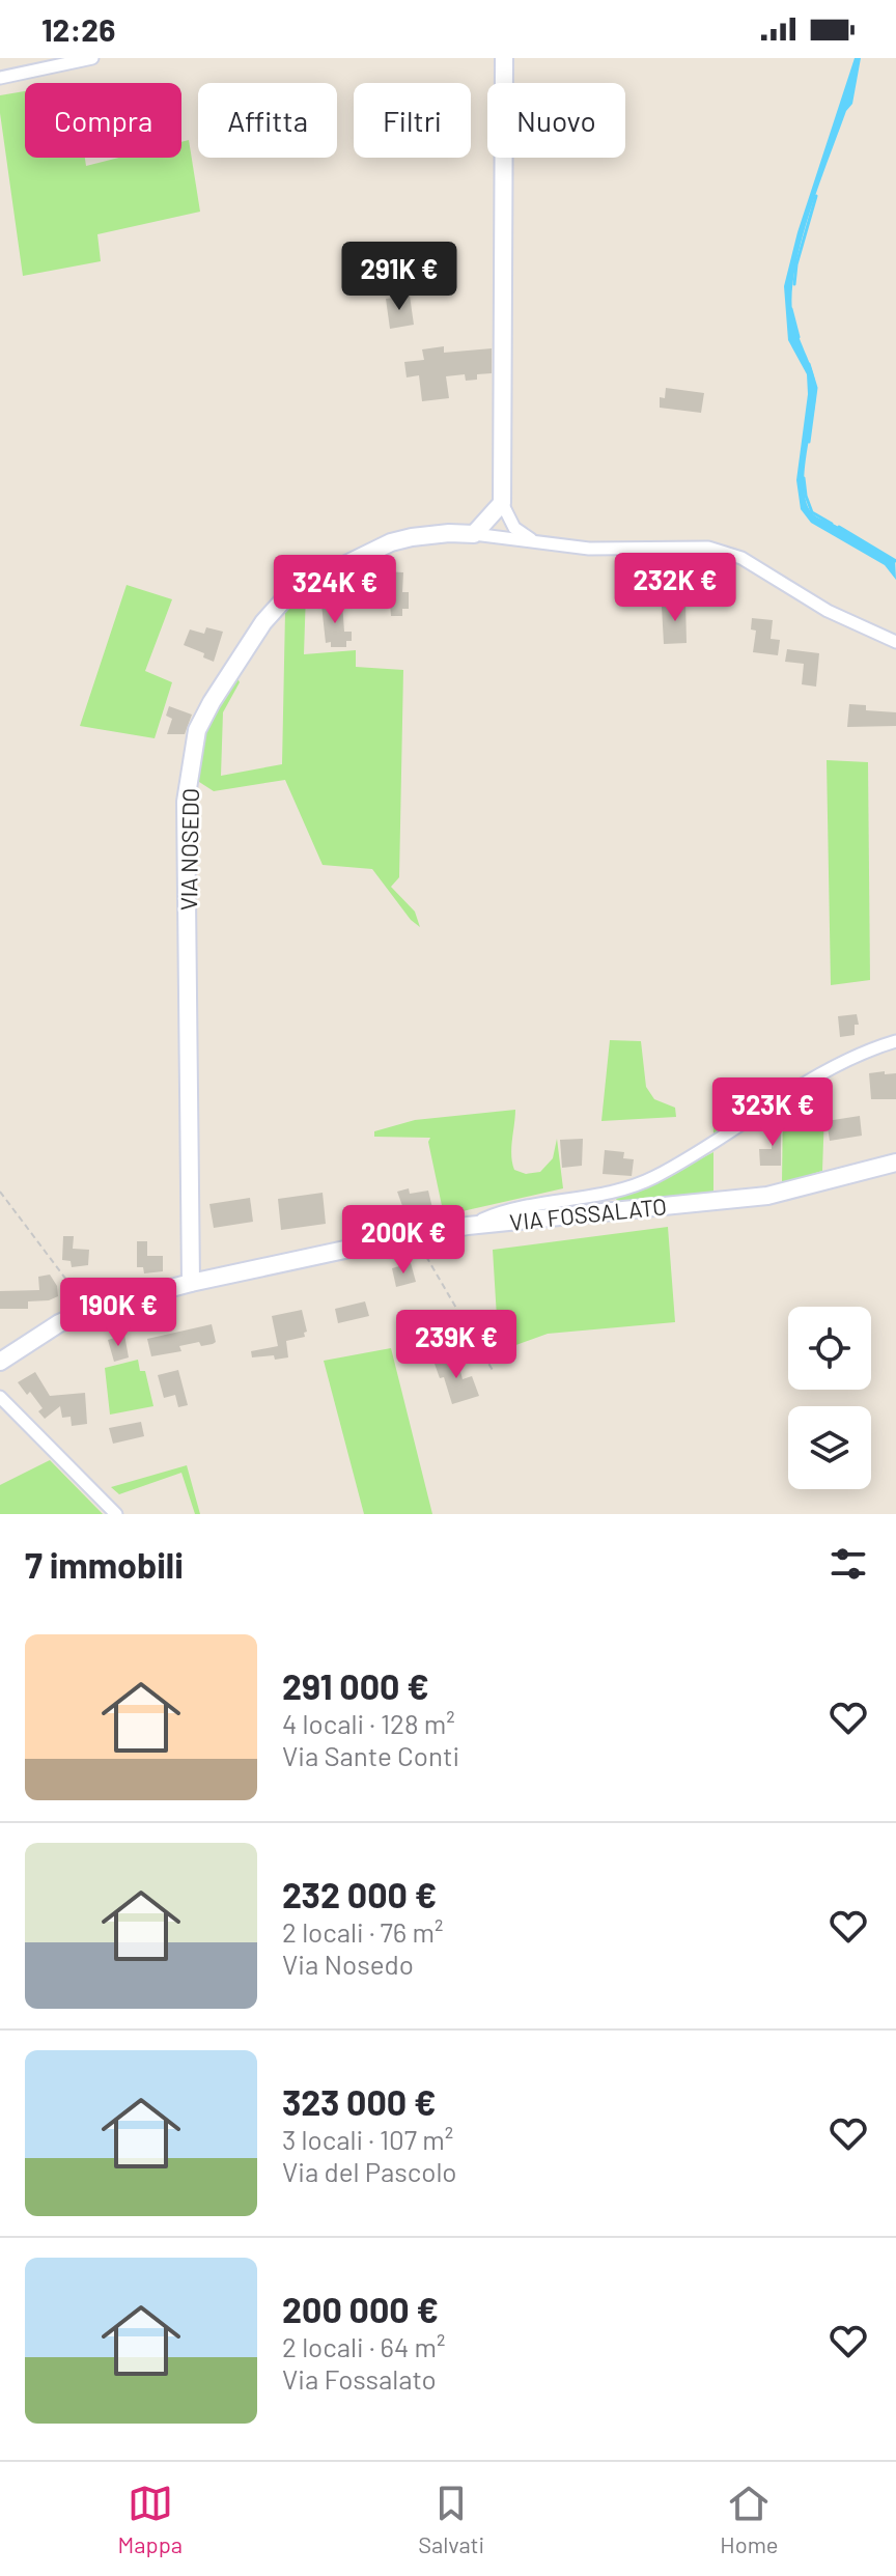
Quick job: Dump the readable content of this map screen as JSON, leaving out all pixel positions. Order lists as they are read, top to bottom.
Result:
{
  "streets": {
    "street": ["VIA NOSEDO", "VIA FOSSALATO"]
  },
  "crossings": [
    ["VIA NOSEDO", "VIA FOSSALATO"]
  ],
  "page": {
    "status": "12:26",
    "chip": [
      "Compra",
      "Affitta",
      "Filtri",
      "Nuovo"
    ],
    "price": [
      "291K €",
      "232K €",
      "324K €",
      "323K €",
      "200K €",
      "190K €",
      "239K €"
    ],
    "heading": "7 immobili",
    "list": [
      {
        "name": "291 000 €",
        "note": "4 locali · 128 m² · Via Sante Conti"
      },
      {
        "name": "232 000 €",
        "note": "2 locali · 76 m² · Via Nosedo"
      },
      {
        "name": "323 000 €",
        "note": "3 locali · 107 m² · Via del Pascolo"
      },
      {
        "name": "200 000 €",
        "note": "2 locali · 64 m² · Via Fossalato"
      }
    ],
    "tabs": ["Mappa", "Salvati", "Home"]
  }
}
